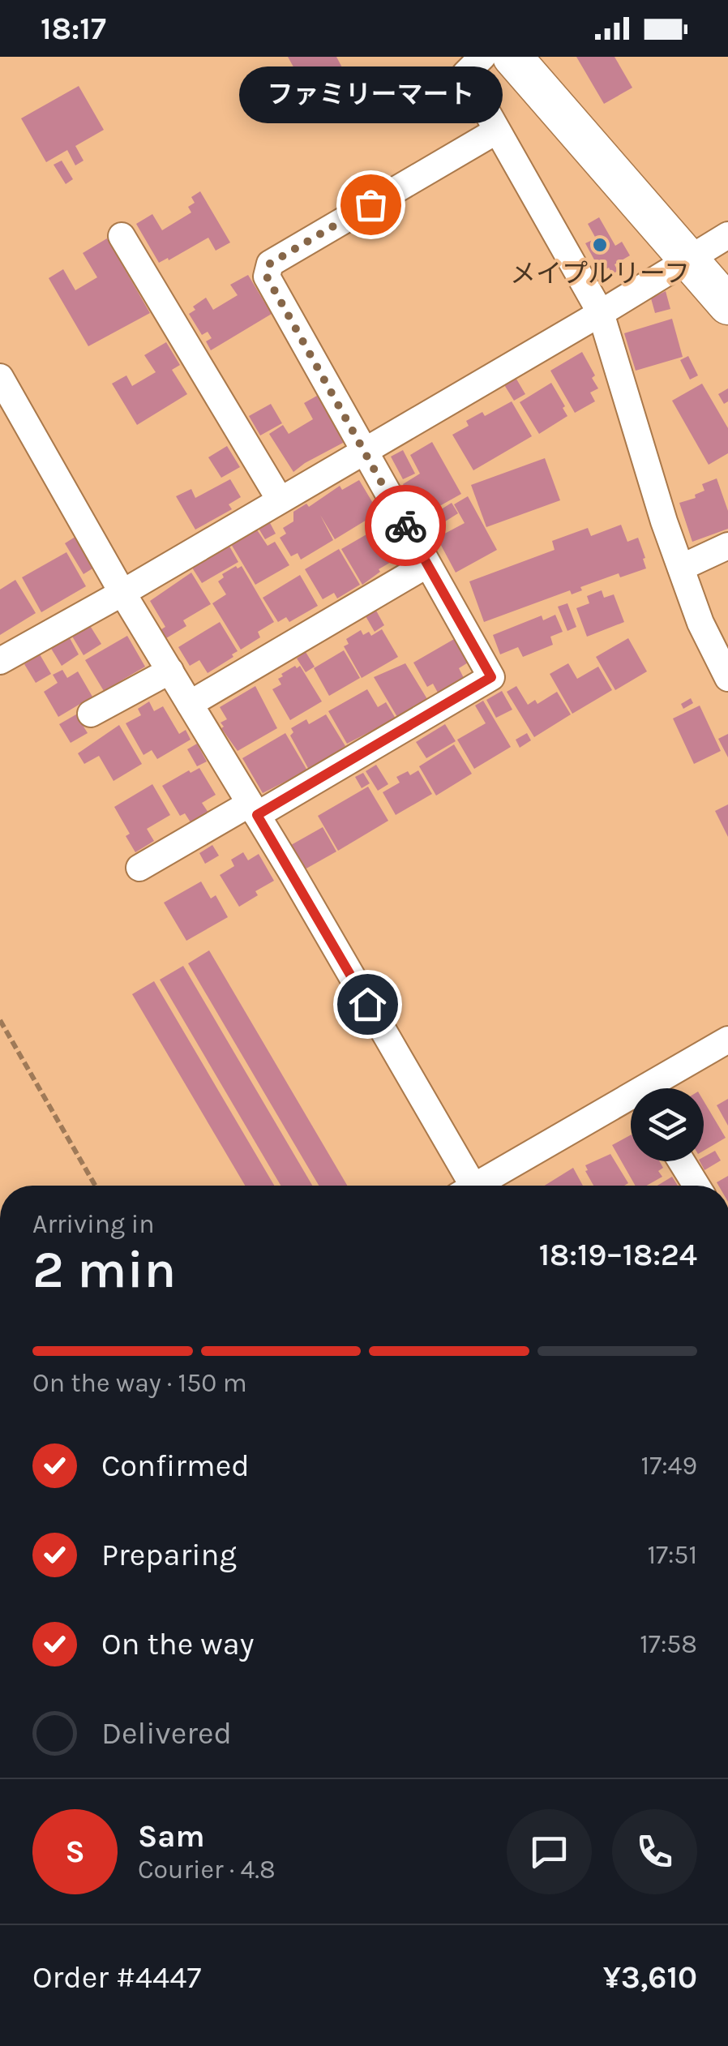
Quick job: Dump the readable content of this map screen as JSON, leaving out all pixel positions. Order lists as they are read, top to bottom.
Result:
{
  "places": ["ファミリーマート", "メイプルリーフ"],
  "page": {
    "status": "18:17",
    "bubble": "ファミリーマート",
    "heading": ["2 min", "Arriving in", "18:19–18:24"],
    "panel": [
      "Sam",
      "Courier · 4.8",
      "Order #4447",
      "¥3,610"
    ],
    "bar": "On the way · 150 m",
    "list": [
      ["Confirmed", "17:49"],
      ["Preparing", "17:51"],
      ["On the way", "17:58"],
      "Delivered"
    ],
    "round": "S"
  }
}
